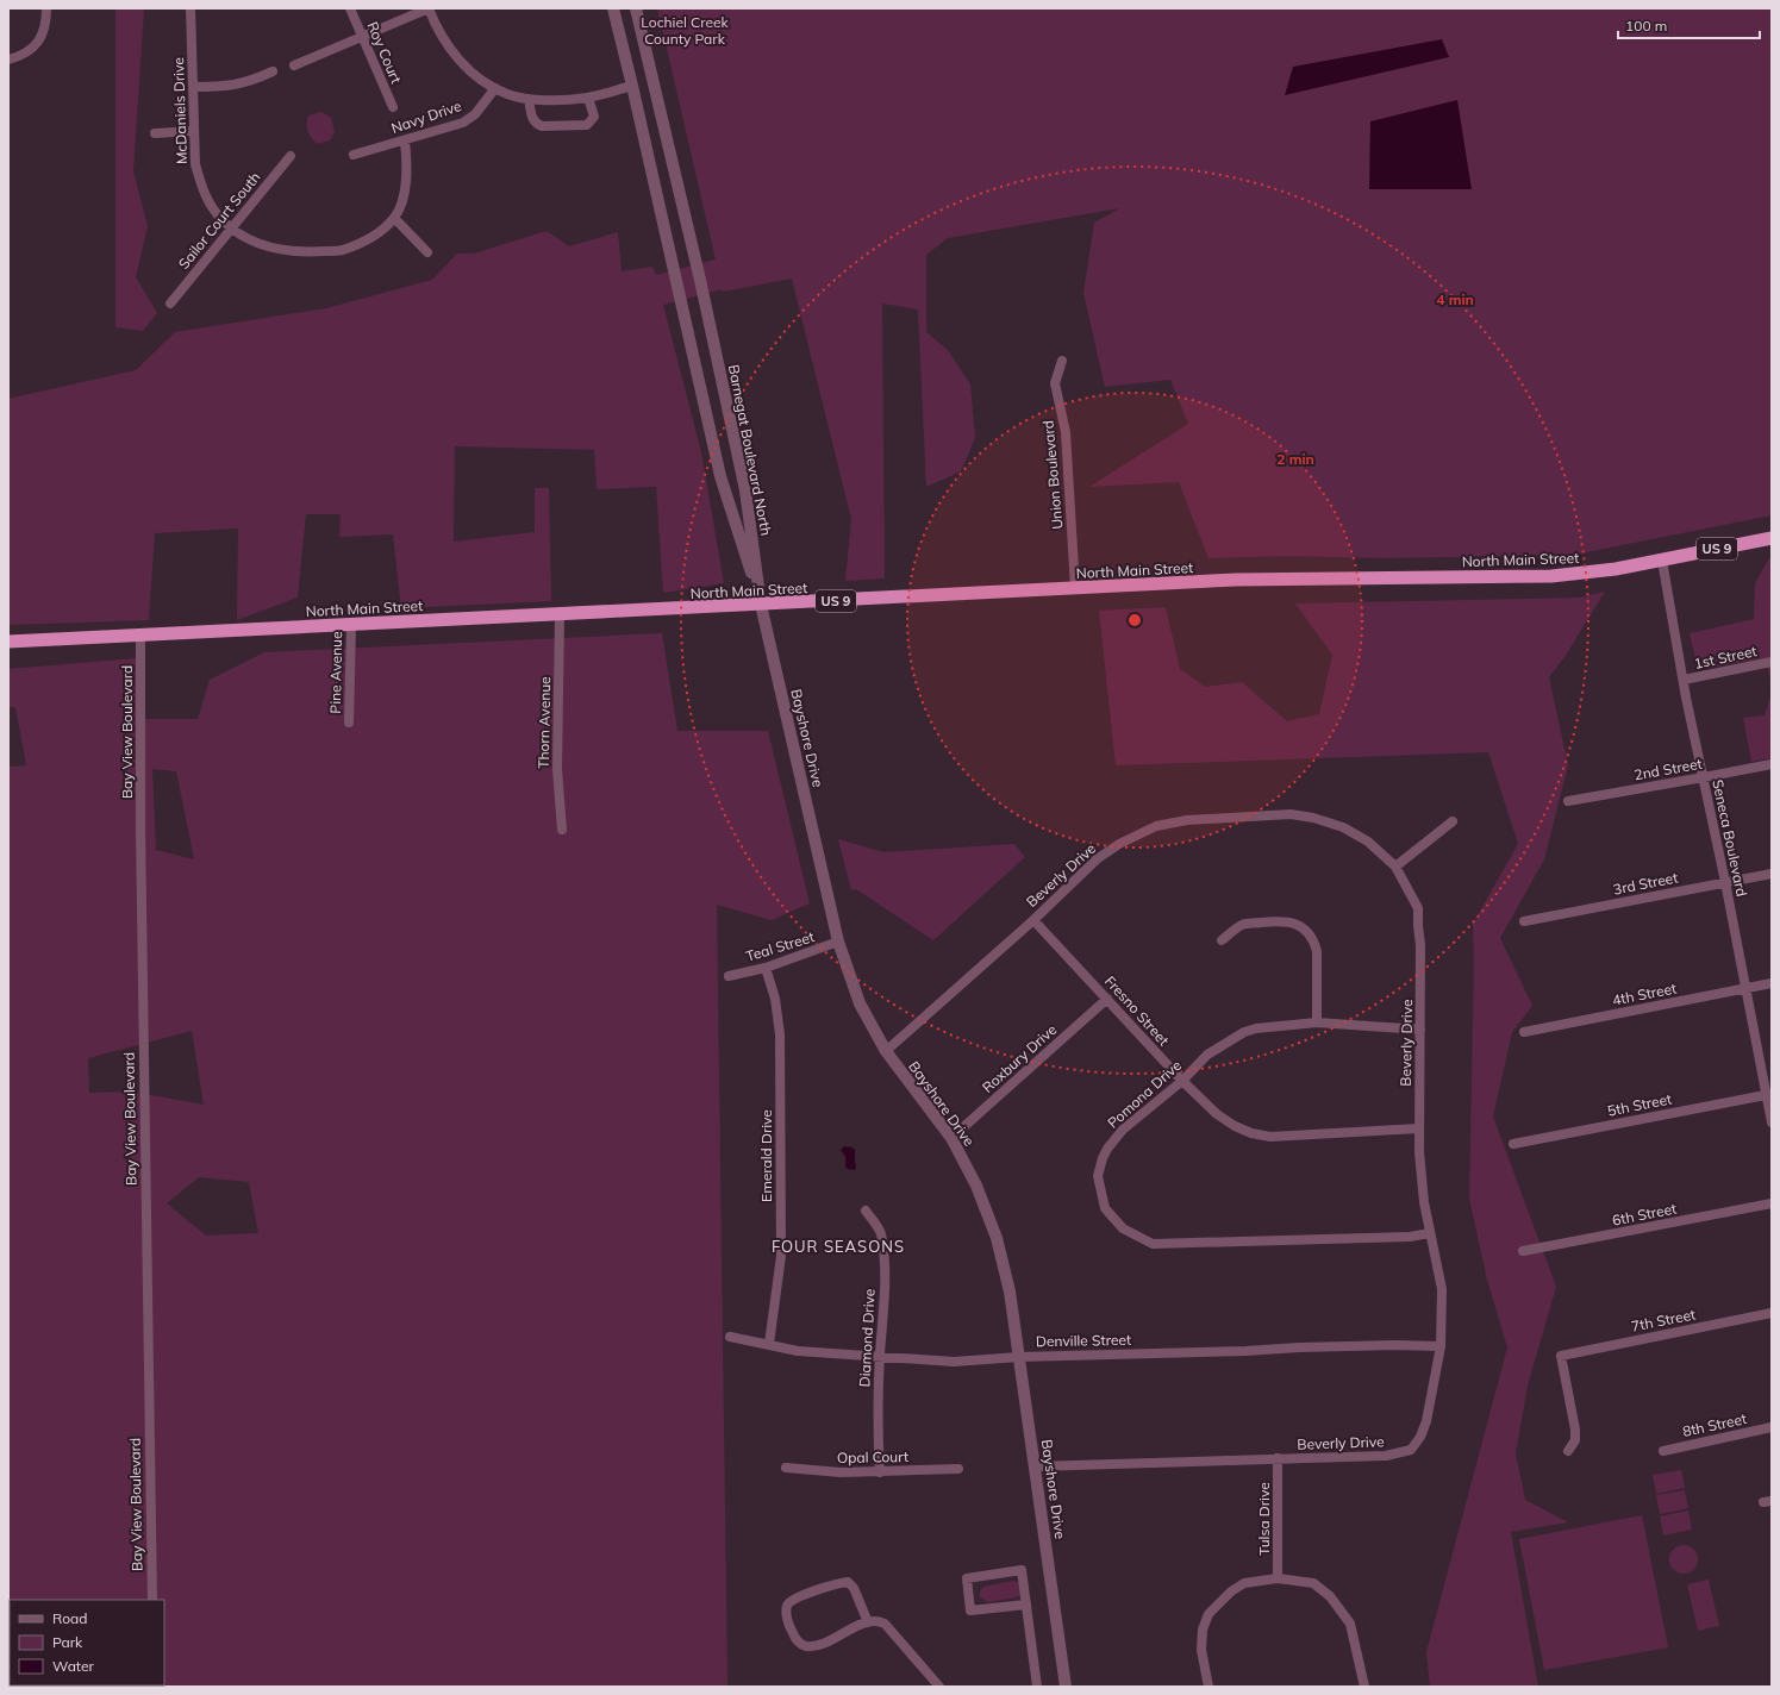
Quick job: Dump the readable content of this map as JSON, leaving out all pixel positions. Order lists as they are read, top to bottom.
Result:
{
  "streets": {
    "highway": ["US 9", "North Main Street"],
    "street": [
      "Roy Court",
      "McDaniels Drive",
      "Navy Drive",
      "Sailor Court South",
      "Barnegat Boulevard North",
      "Union Boulevard",
      "1st Street",
      "Pine Avenue",
      "Thorn Avenue",
      "Bay View Boulevard",
      "Bayshore Drive",
      "2nd Street",
      "Seneca Boulevard",
      "Beverly Drive",
      "3rd Street",
      "Teal Street",
      "4th Street",
      "Fresno Street",
      "Roxbury Drive",
      "Pomona Drive",
      "5th Street",
      "Emerald Drive",
      "6th Street",
      "7th Street",
      "Diamond Drive",
      "Denville Street",
      "8th Street",
      "Opal Court",
      "Tulsa Drive"
    ]
  },
  "crossings": [
    ["McDaniels Drive", "Navy Drive"],
    ["McDaniels Drive", "Sailor Court South"],
    ["Barnegat Boulevard North", "North Main Street"],
    ["Barnegat Boulevard North", "Bayshore Drive"],
    ["Union Boulevard", "North Main Street"],
    ["US 9", "North Main Street"],
    ["US 9", "Seneca Boulevard"],
    ["North Main Street", "Pine Avenue"],
    ["North Main Street", "Thorn Avenue"],
    ["North Main Street", "Bay View Boulevard"],
    ["North Main Street", "Bayshore Drive"],
    ["North Main Street", "Seneca Boulevard"],
    ["1st Street", "Seneca Boulevard"],
    ["Bayshore Drive", "Beverly Drive"],
    ["Bayshore Drive", "Teal Street"],
    ["Bayshore Drive", "Roxbury Drive"],
    ["Bayshore Drive", "Denville Street"],
    ["2nd Street", "Seneca Boulevard"],
    ["Seneca Boulevard", "3rd Street"],
    ["Seneca Boulevard", "4th Street"],
    ["Seneca Boulevard", "5th Street"],
    ["Beverly Drive", "Fresno Street"],
    ["Beverly Drive", "Pomona Drive"],
    ["Beverly Drive", "Denville Street"],
    ["Beverly Drive", "Tulsa Drive"],
    ["Teal Street", "Emerald Drive"],
    ["Fresno Street", "Roxbury Drive"],
    ["Fresno Street", "Pomona Drive"],
    ["Emerald Drive", "Denville Street"],
    ["Diamond Drive", "Denville Street"],
    ["Diamond Drive", "Opal Court"]
  ],
  "districts": ["FOUR SEASONS"],
  "parks": ["Lochiel Creek County Park"],
  "legend": ["Road", "Park", "Water"],
  "scale_bar": "100 m",
  "rings": ["4 min", "2 min"]
}
